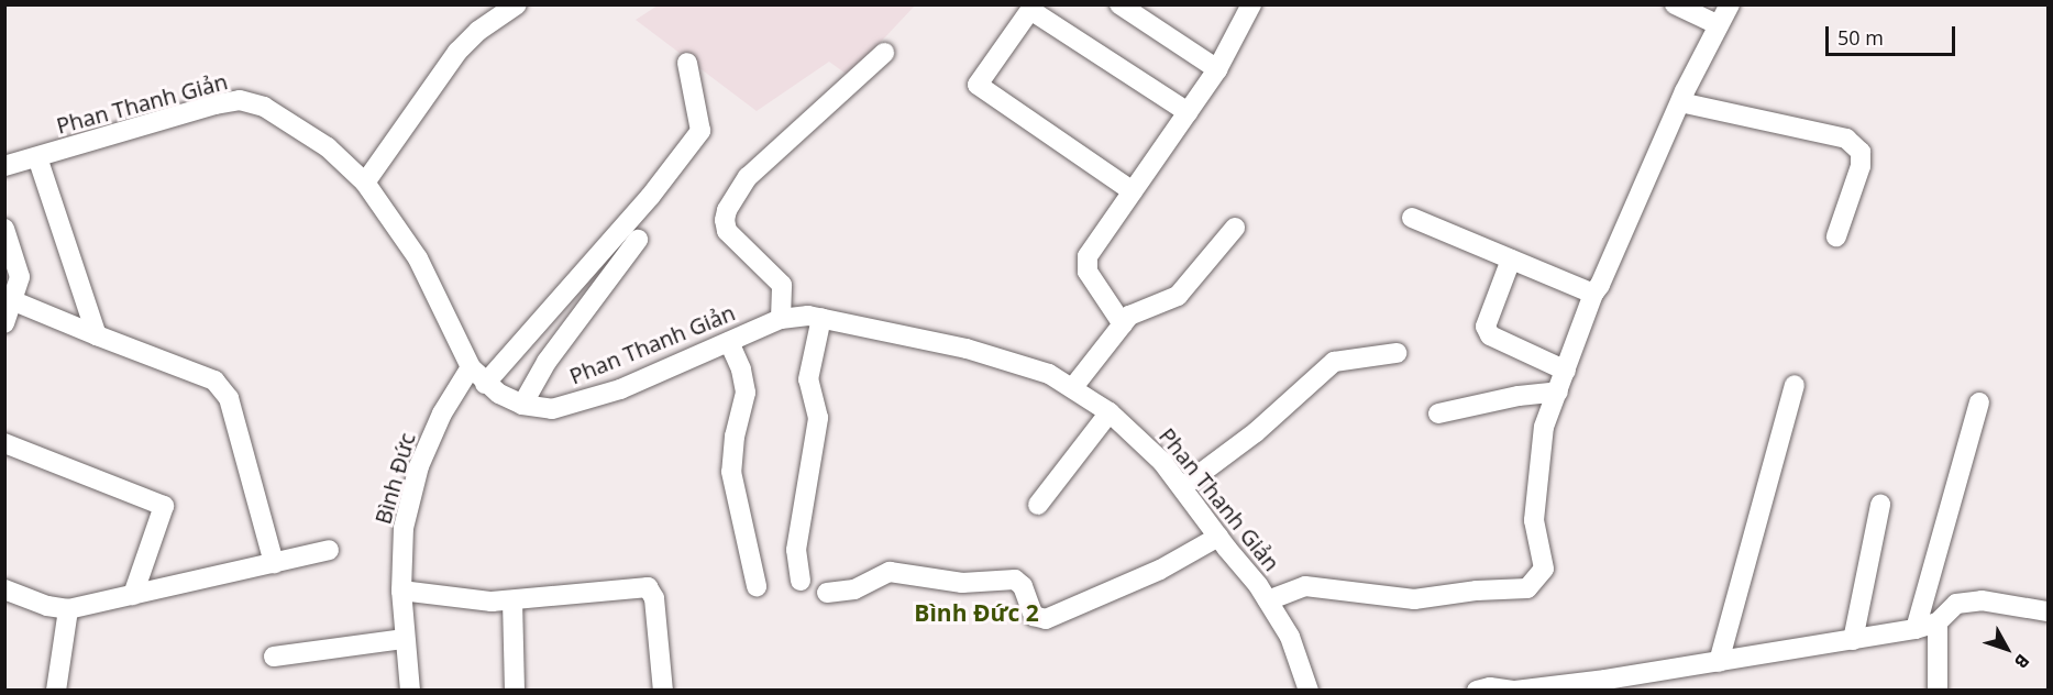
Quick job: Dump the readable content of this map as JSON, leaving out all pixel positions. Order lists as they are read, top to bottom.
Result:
{
  "streets": {
    "street": ["Phan Thanh Giản", "Bình Đức"]
  },
  "crossings": [
    ["Phan Thanh Giản", "Bình Đức"]
  ],
  "districts": ["Bình Đức 2"],
  "scale_bar": "50 m",
  "north": "bottom right"
}
